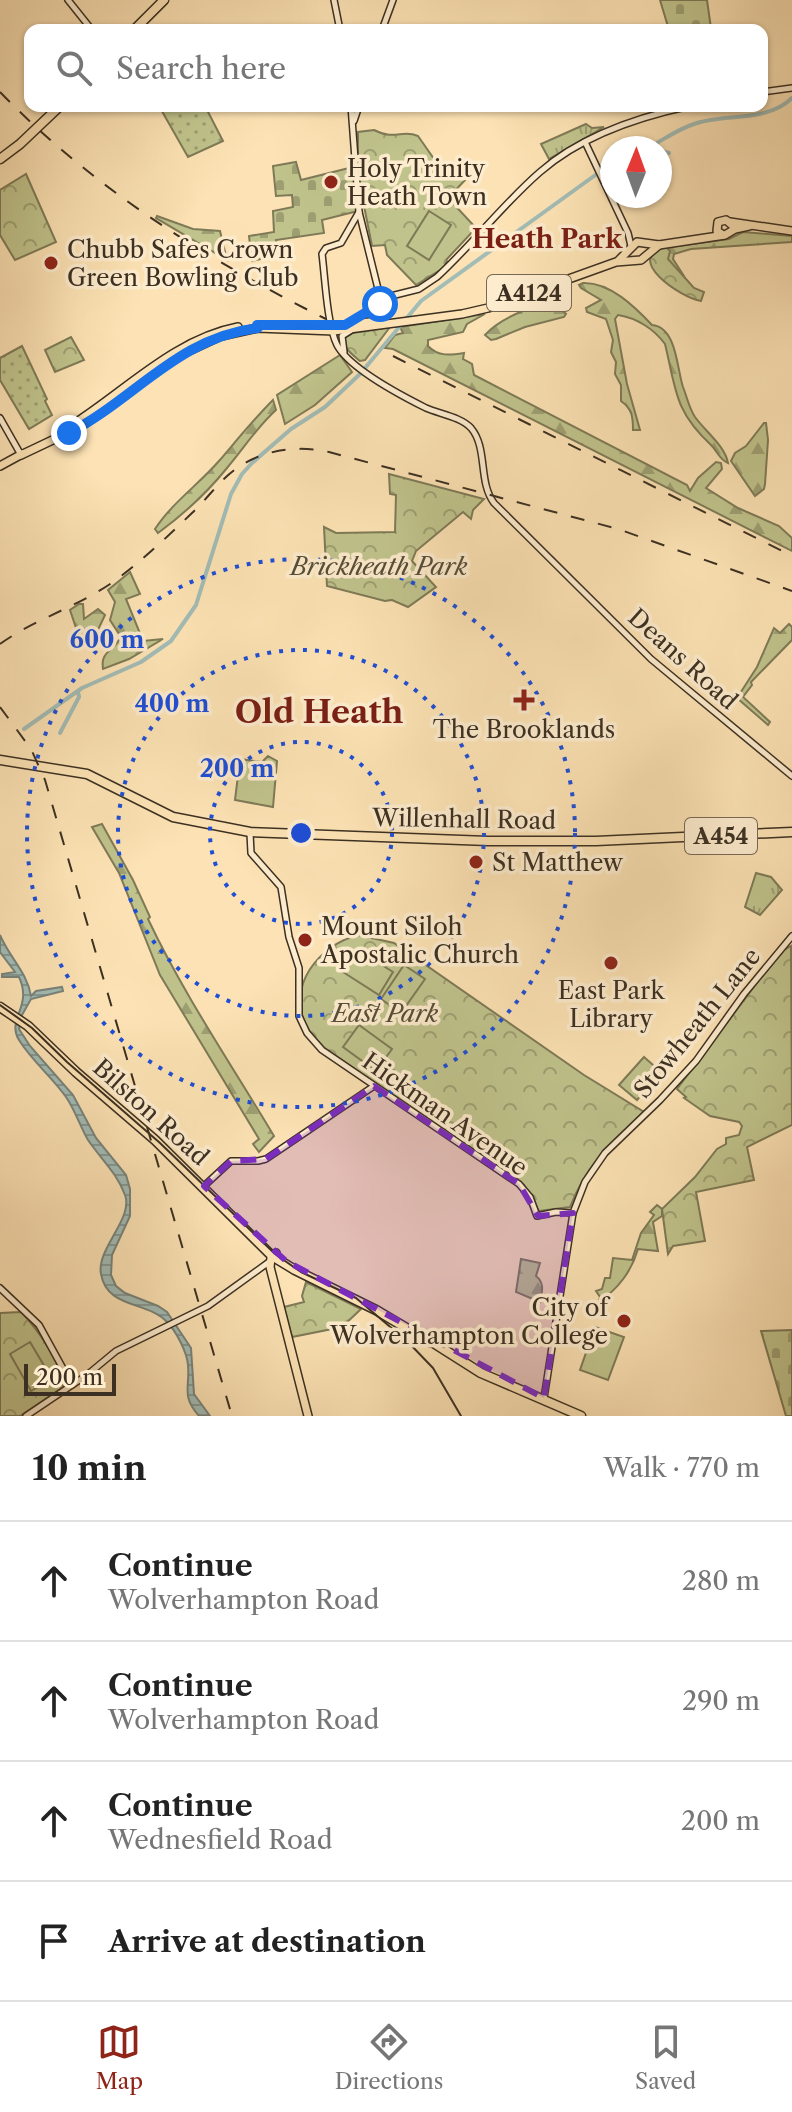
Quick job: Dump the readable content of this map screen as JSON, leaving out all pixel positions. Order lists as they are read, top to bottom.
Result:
{
  "streets": {
    "highway": ["Willenhall Road", "A454", "Bilston Road"],
    "main road": ["A4124"],
    "street": ["Deans Road", "Stowheath Lane", "Hickman Avenue"]
  },
  "crossings": [
    ["Willenhall Road", "Hickman Avenue"],
    ["Stowheath Lane", "Bilston Road"],
    ["Stowheath Lane", "Hickman Avenue"]
  ],
  "districts": ["Heath Park", "Old Heath"],
  "parks": ["Brickheath Park", "East Park"],
  "places": {
    "other": [
      "Holy Trinity Heath Town",
      "Chubb Safes Crown Green Bowling Club",
      "St Matthew",
      "Mount Siloh Apostalic Church",
      "East Park Library",
      "City of Wolverhampton College"
    ],
    "health": ["The Brooklands"]
  },
  "scale_bar": "200 m",
  "north": "top",
  "page": {
    "search": "Search here",
    "scale": "200 m",
    "heading": ["10 min", "Walk · 770 m"],
    "list": [
      ["Continue", "Wolverhampton Road", "280 m"],
      ["Continue", "Wolverhampton Road", "290 m"],
      ["Continue", "Wednesfield Road", "200 m"],
      "Arrive at destination"
    ],
    "nav": ["Map", "Directions", "Saved"]
  },
  "rings": ["600 m", "400 m", "200 m"]
}
